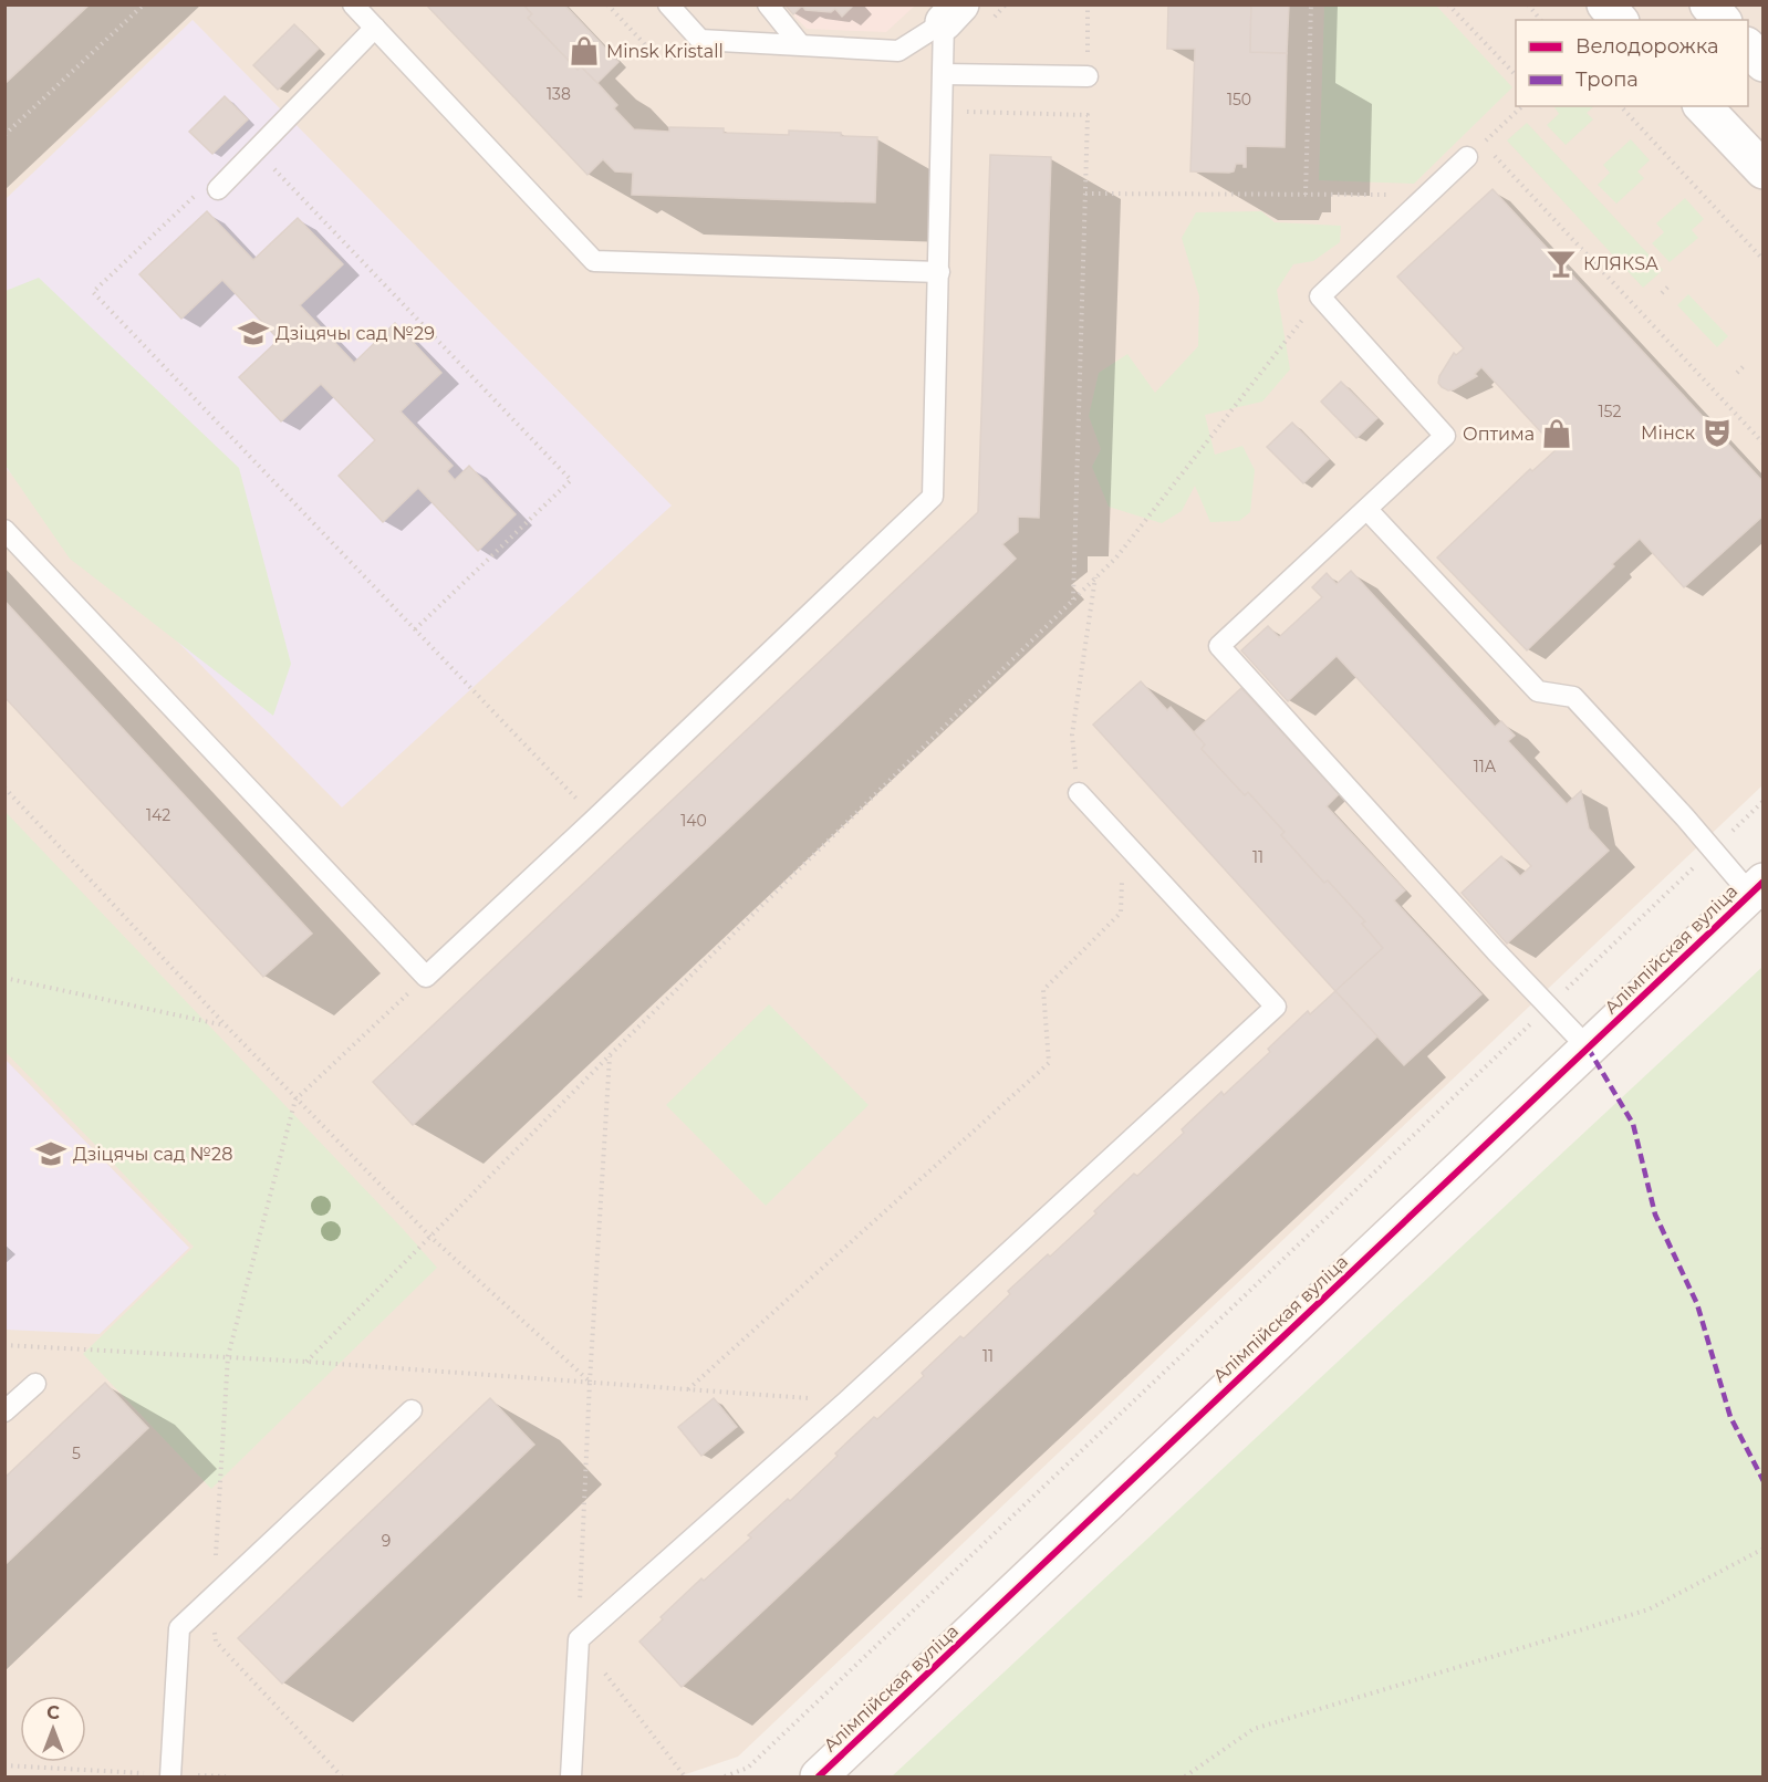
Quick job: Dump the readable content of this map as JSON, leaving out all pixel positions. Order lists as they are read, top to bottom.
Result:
{
  "streets": {
    "street": ["Алімпійская вуліца"]
  },
  "places": {
    "shop": ["Minsk Kristall", "Оптима"],
    "bar": ["КЛЯКSА"],
    "school or university": ["Дзіцячы сад №29", "Дзіцячы сад №28"],
    "theatre": ["Мінск"]
  },
  "house_numbers": [
    "138",
    "150",
    "152",
    "11А",
    "142",
    "140",
    "11",
    "11",
    "5",
    "9"
  ],
  "legend": ["Велодорожка", "Тропа"],
  "north": "top"
}
